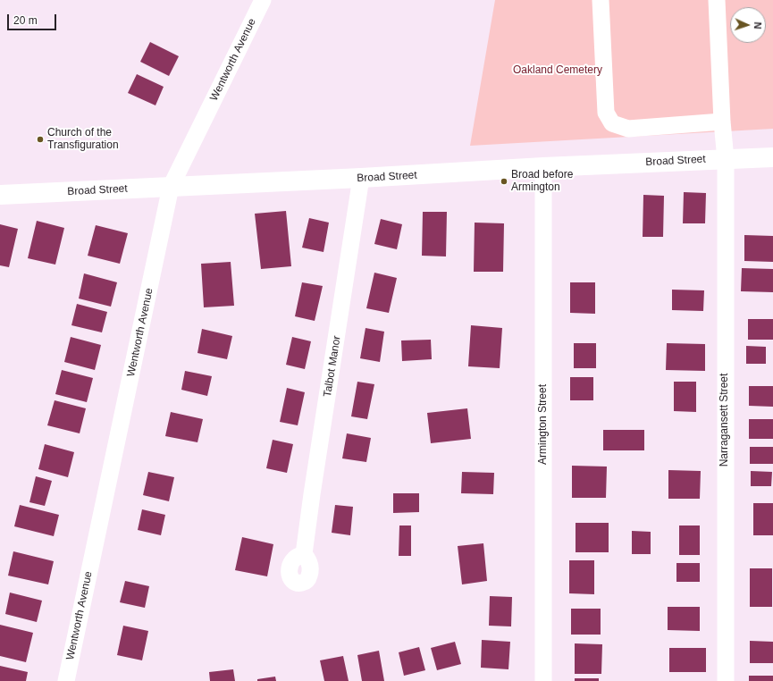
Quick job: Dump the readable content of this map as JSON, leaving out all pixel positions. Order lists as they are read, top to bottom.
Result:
{
  "streets": {
    "main road": ["Broad Street"],
    "street": [
      "Wentworth Avenue",
      "Talbot Manor",
      "Narragansett Street",
      "Armington Street"
    ]
  },
  "crossings": [
    ["Wentworth Avenue", "Broad Street"],
    ["Broad Street", "Talbot Manor"],
    ["Broad Street", "Narragansett Street"],
    ["Broad Street", "Armington Street"]
  ],
  "parks": ["Oakland Cemetery"],
  "places": ["Church of the Transfiguration", "Broad before Armington"],
  "scale_bar": "20 m",
  "north": "right"
}
